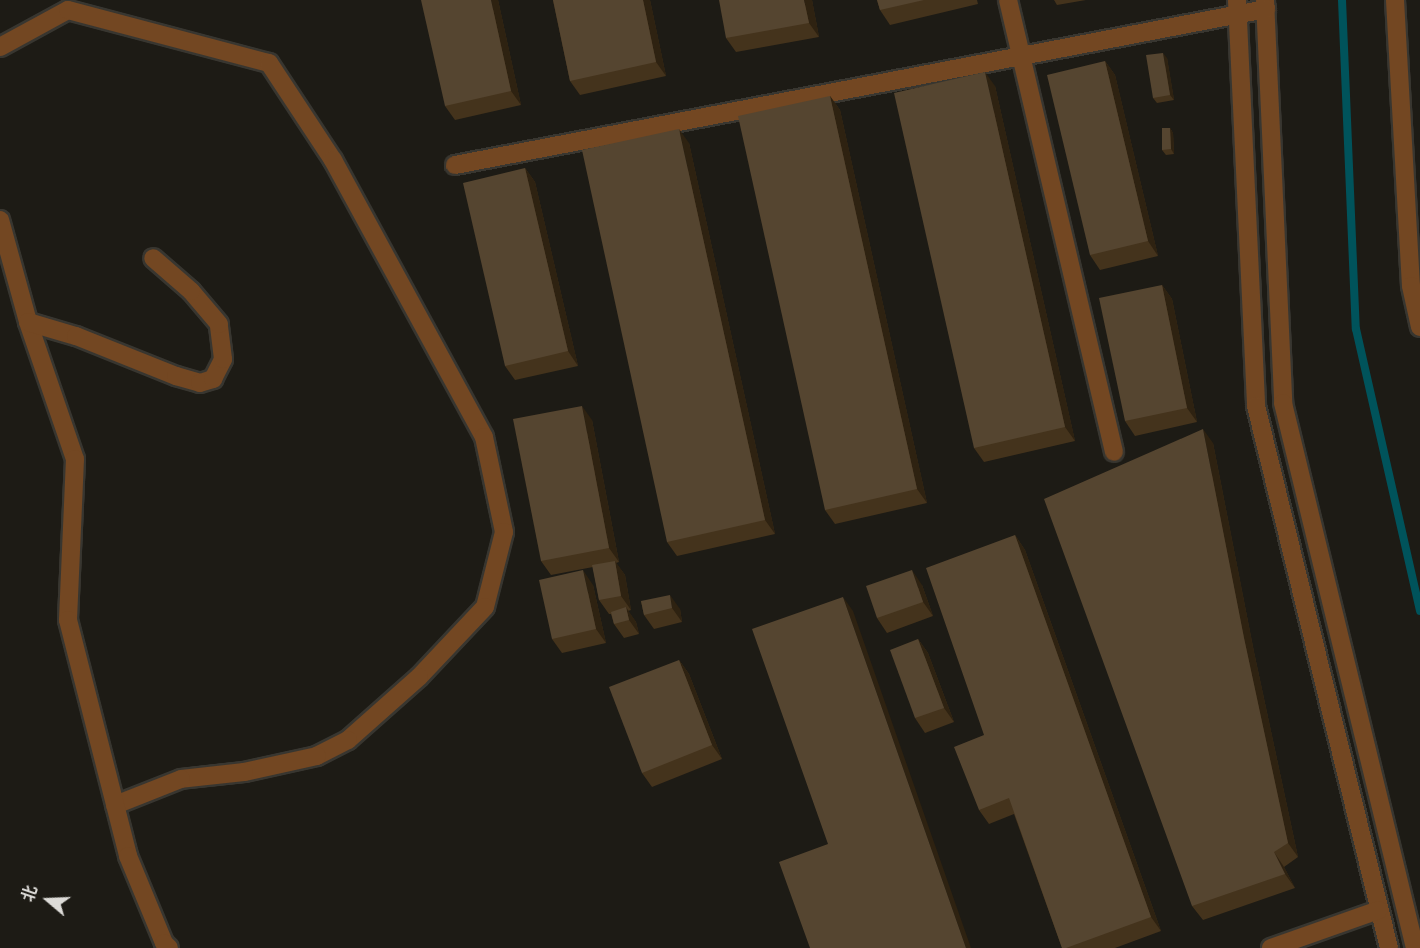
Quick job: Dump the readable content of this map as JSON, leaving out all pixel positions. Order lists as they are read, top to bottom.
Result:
{
  "north": "left"
}
